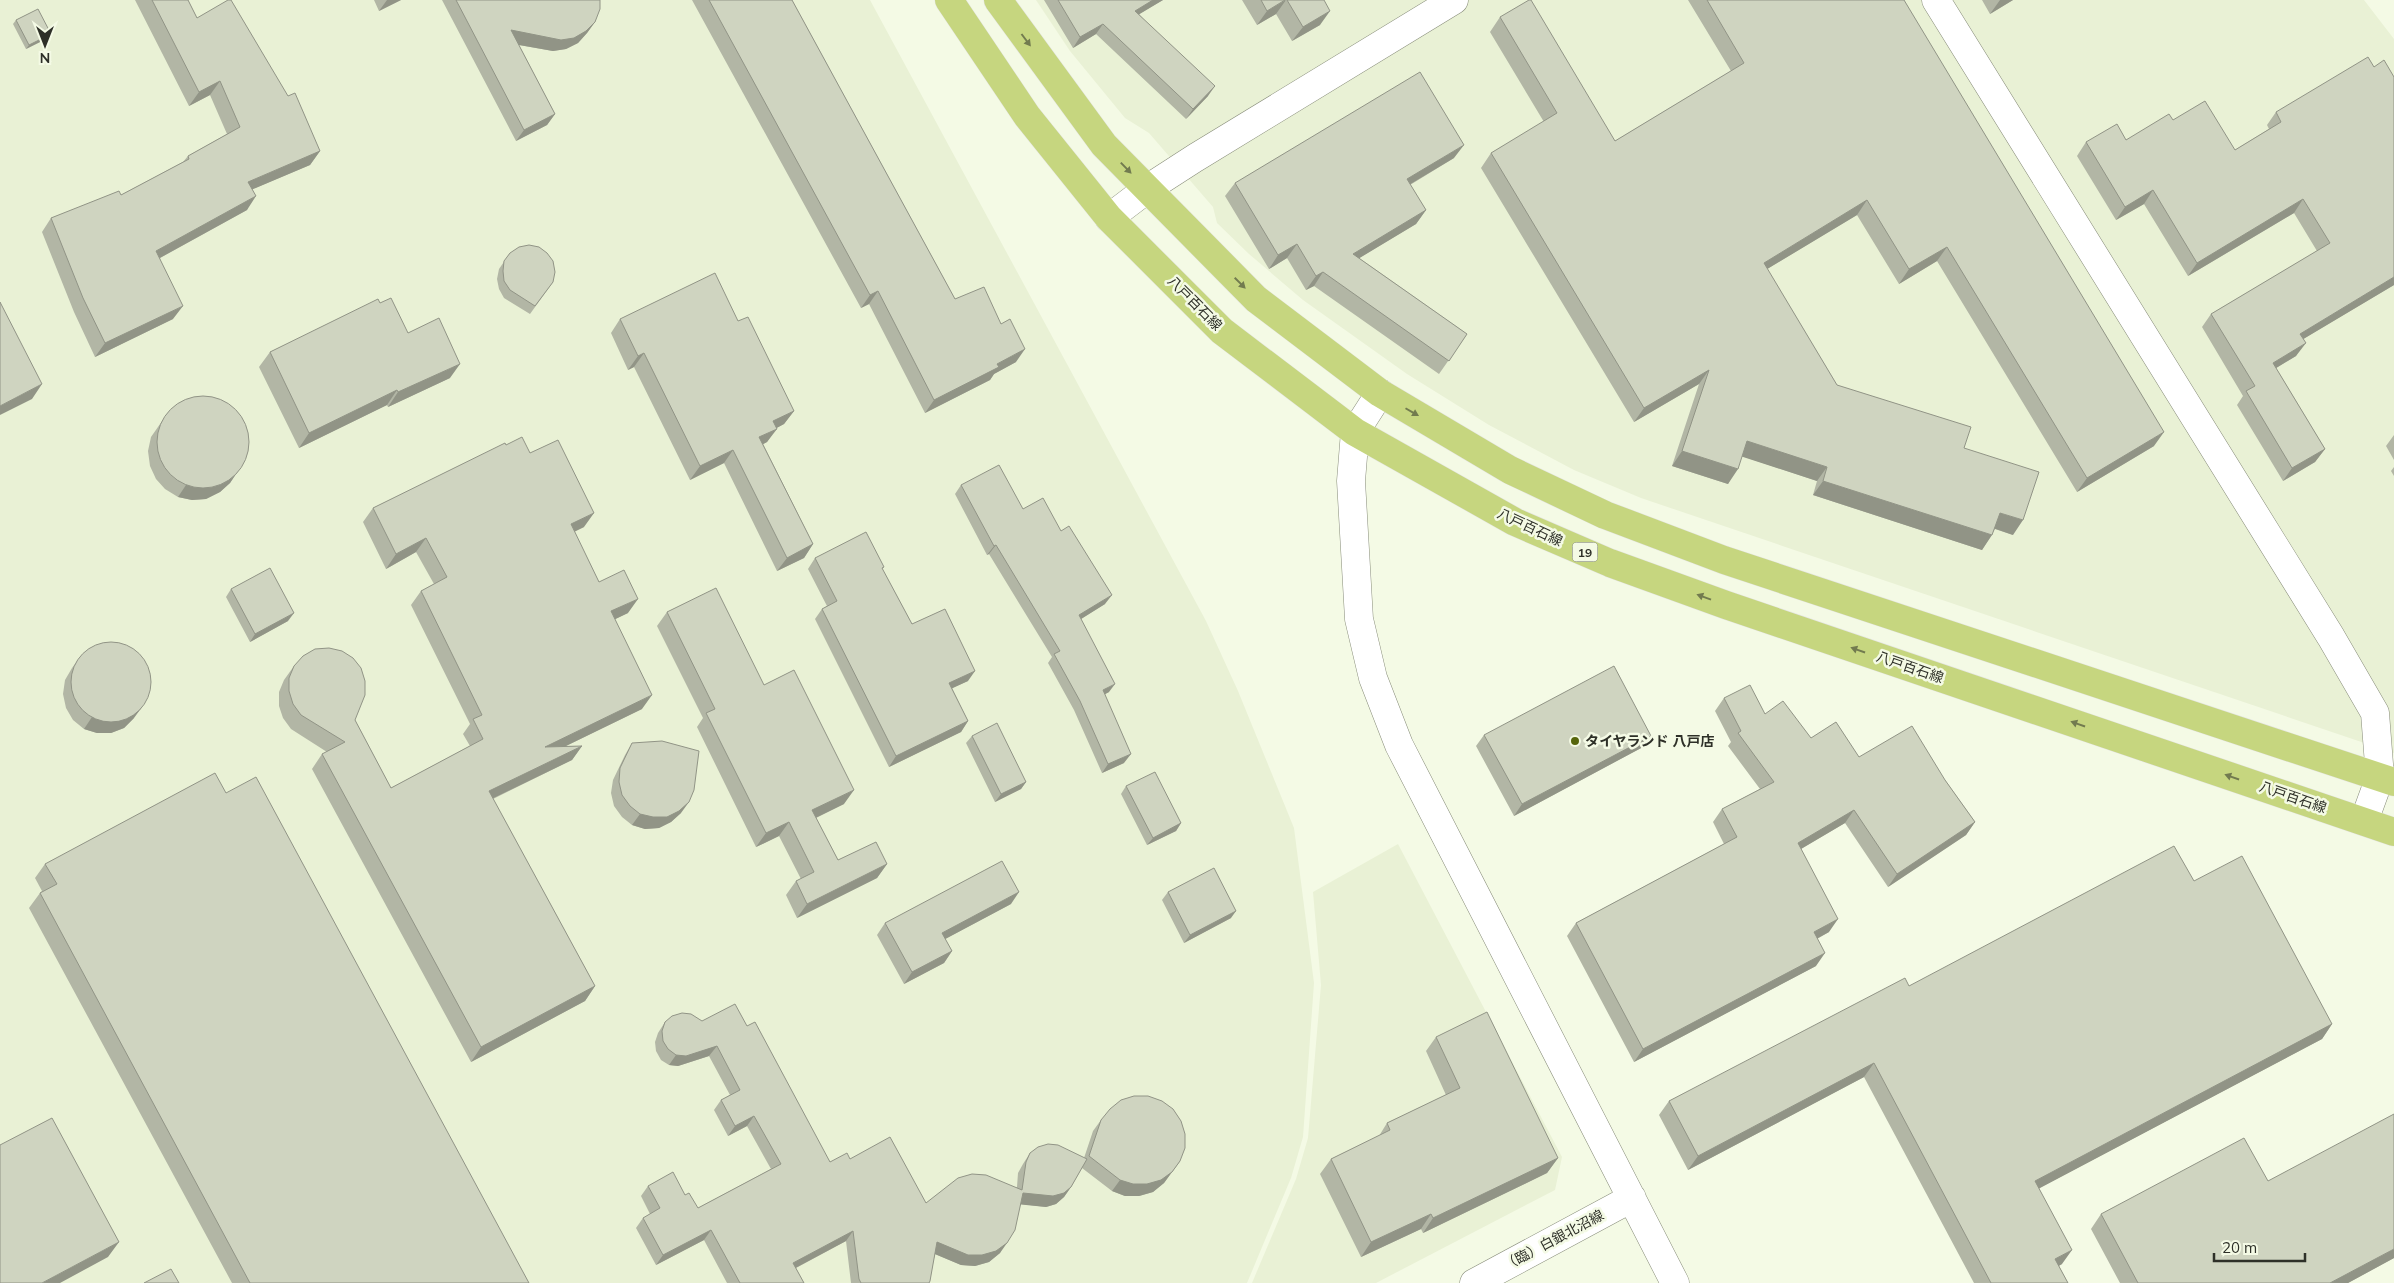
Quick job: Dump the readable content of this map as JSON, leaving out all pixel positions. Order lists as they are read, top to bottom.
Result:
{
  "streets": {
    "main road": ["八戸百石線", "19"],
    "street": ["（臨）白銀北沼線"]
  },
  "places": ["タイヤランド 八戸店"],
  "scale_bar": "20 m",
  "north": "bottom"
}
